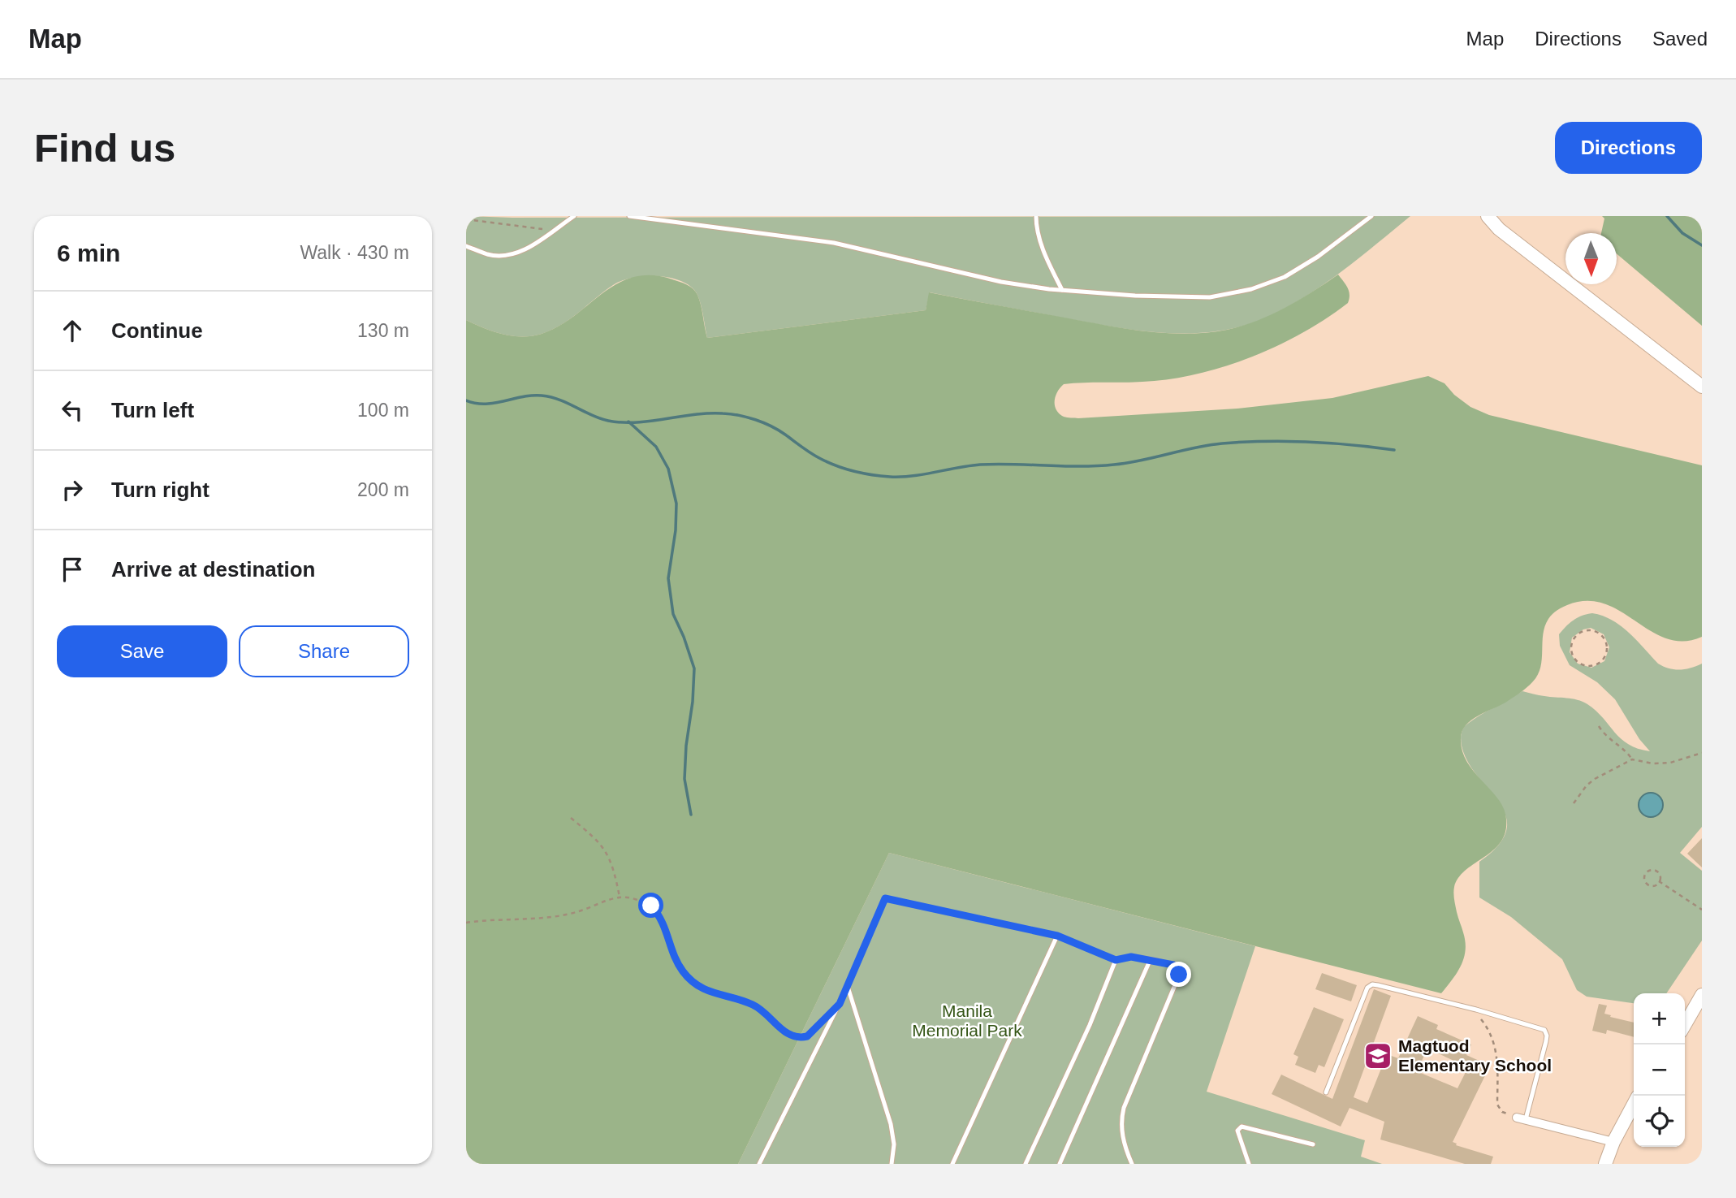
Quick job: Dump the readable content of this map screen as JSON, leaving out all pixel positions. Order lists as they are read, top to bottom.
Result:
{
  "parks": ["Manila Memorial Park"],
  "places": {
    "school or university": ["Magtuod Elementary School"]
  },
  "north": "bottom",
  "page": {
    "header": "Map",
    "nav": ["Map", "Directions", "Saved"],
    "buttons": [
      "Directions",
      ["Save", "Share"]
    ],
    "title": "Find us",
    "heading": ["6 min", "Walk · 430 m"],
    "list": [
      ["Continue", "130 m"],
      ["Turn left", "100 m"],
      ["Turn right", "200 m"],
      "Arrive at destination"
    ],
    "map_buttons": ["+", "−"]
  }
}
